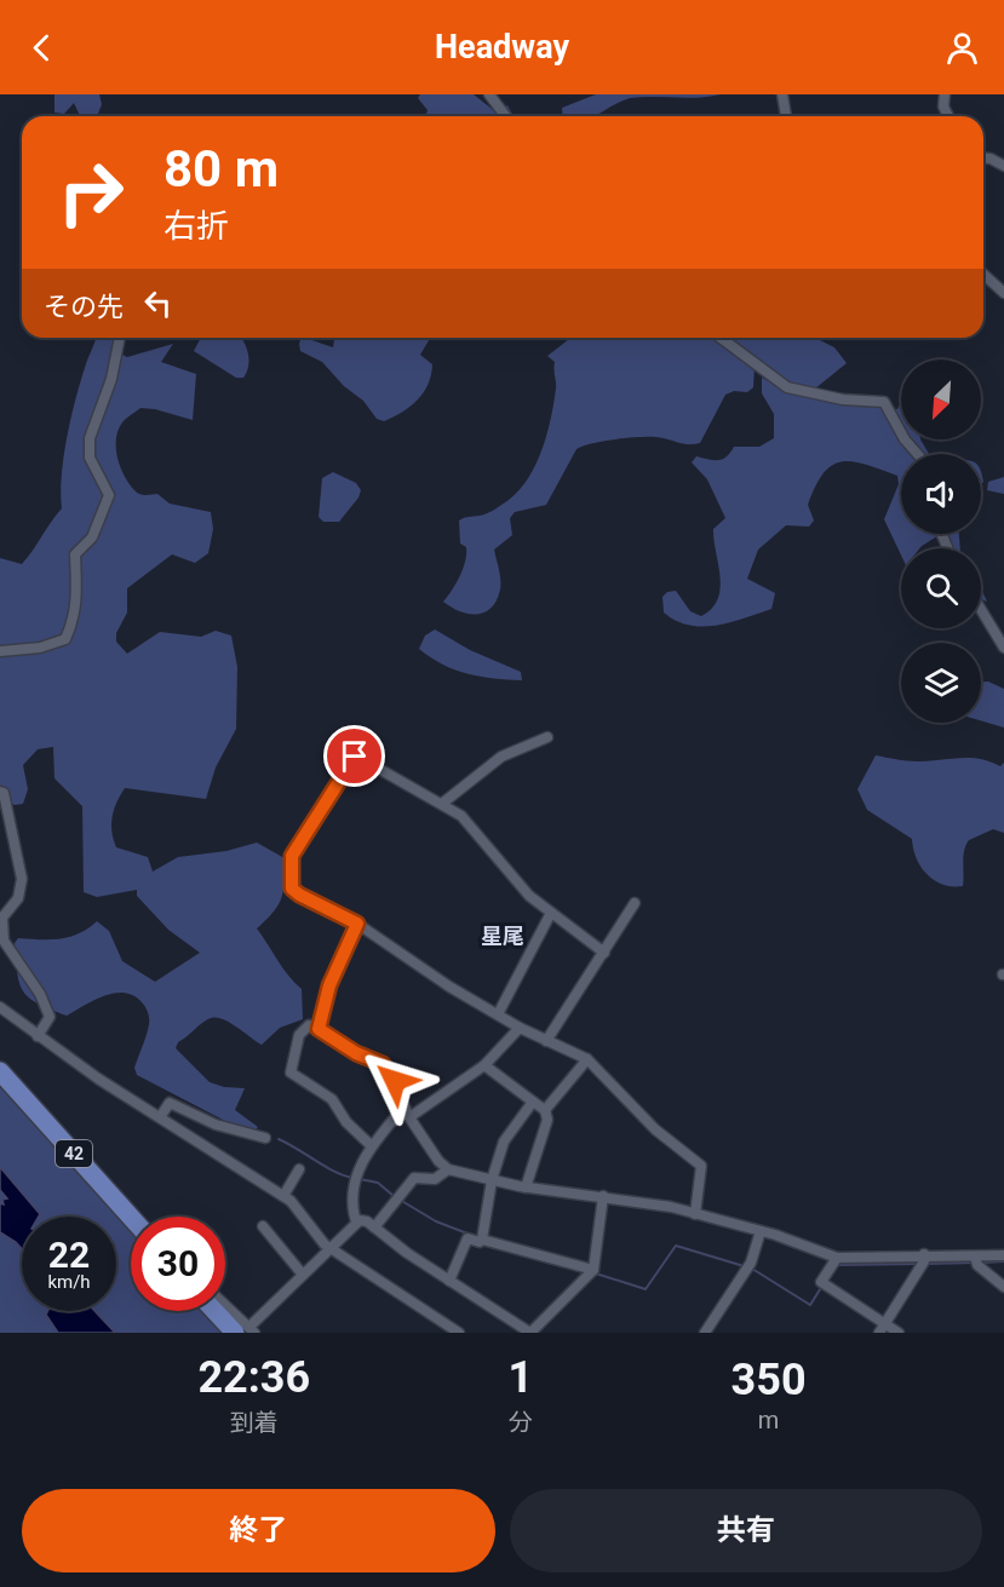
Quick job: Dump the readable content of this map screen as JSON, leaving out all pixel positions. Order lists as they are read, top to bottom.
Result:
{
  "streets": {
    "highway": ["42"]
  },
  "districts": ["星尾"],
  "north": "bottom left",
  "page": {
    "header": "Headway",
    "turn": ["80 m", "右折"],
    "then": "その先",
    "speed": "22 km/h",
    "limit": "30",
    "eta": [
      "22:36",
      "到着",
      "1",
      "分",
      "350",
      "m"
    ],
    "buttons": ["終了", "共有"]
  }
}
